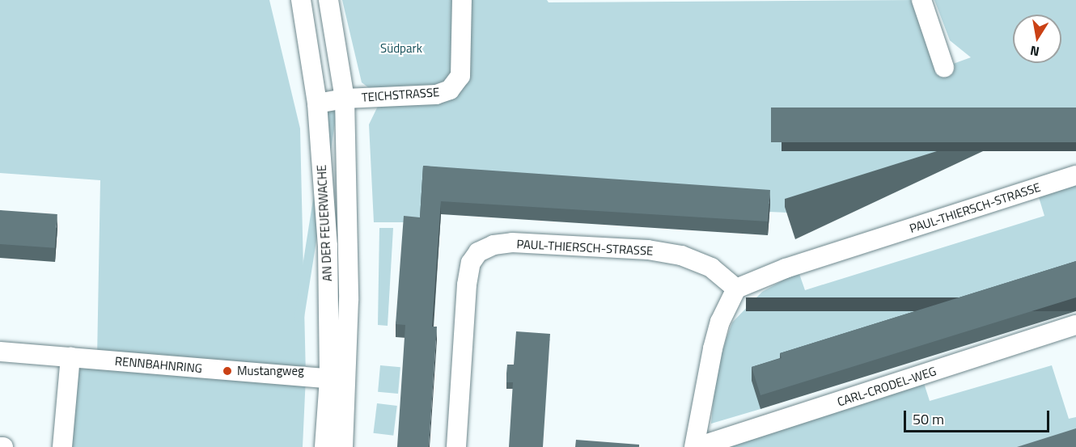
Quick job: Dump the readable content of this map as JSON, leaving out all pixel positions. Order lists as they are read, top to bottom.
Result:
{
  "streets": {
    "street": [
      "TEICHSTRASSE",
      "PAUL-THIERSCH-STRASSE",
      "AN DER FEUERWACHE",
      "RENNBAHNRING",
      "CARL-CRODEL-WEG"
    ]
  },
  "crossings": [
    ["TEICHSTRASSE", "AN DER FEUERWACHE"],
    ["AN DER FEUERWACHE", "RENNBAHNRING"]
  ],
  "parks": ["Südpark"],
  "places": ["Mustangweg"],
  "scale_bar": "50 m",
  "north": "bottom"
}
